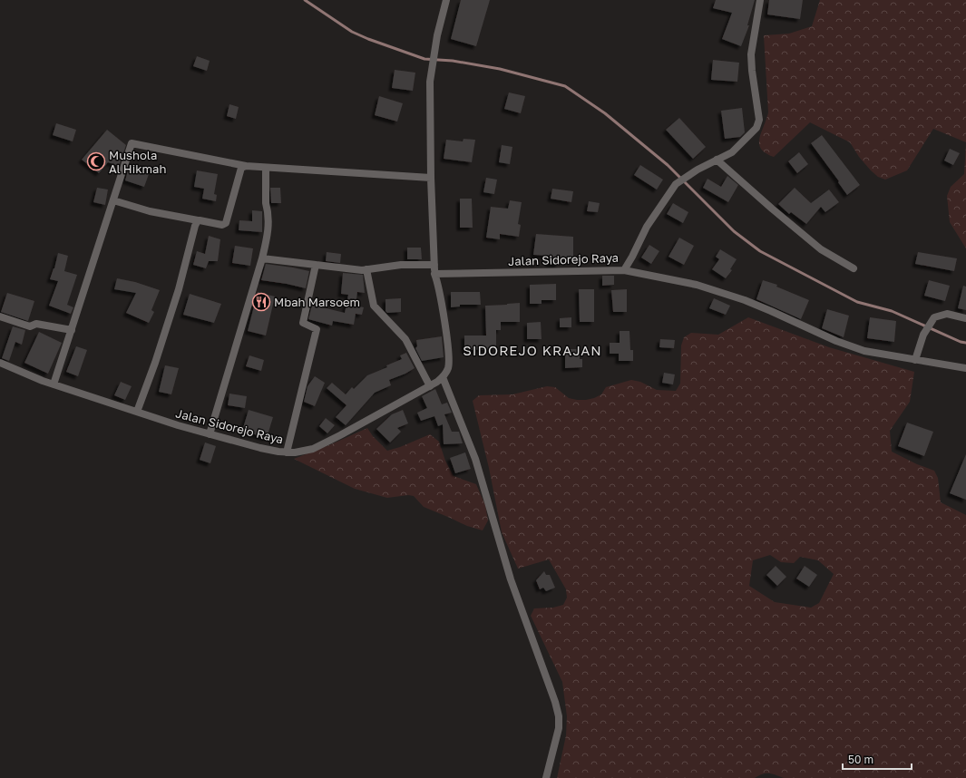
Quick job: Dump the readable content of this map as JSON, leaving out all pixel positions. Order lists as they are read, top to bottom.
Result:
{
  "streets": {
    "street": ["Jalan Sidorejo Raya"]
  },
  "districts": ["SIDOREJO KRAJAN"],
  "places": {
    "mosque": ["Mushola Al Hikmah"],
    "restaurant": ["Mbah Marsoem"]
  },
  "scale_bar": "50 m"
}
